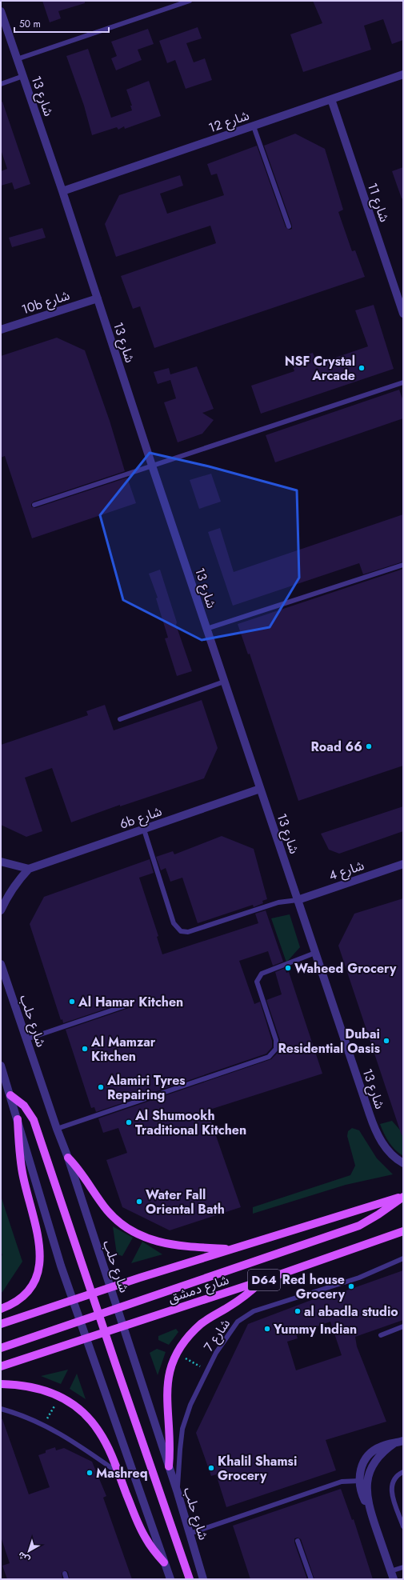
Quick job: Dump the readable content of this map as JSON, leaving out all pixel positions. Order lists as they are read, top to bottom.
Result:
{
  "streets": {
    "main road": ["D64", "شارع دمشق"],
    "street": [
      "شارع 13",
      "شارع 12",
      "شارع 11",
      "10b شارع",
      "6b شارع",
      "شارع 4",
      "شارع حلب"
    ],
    "lane": ["شارع 7"]
  },
  "crossings": [
    ["شارع 13", "شارع 12"],
    ["شارع 13", "10b شارع"],
    ["شارع 13", "6b شارع"],
    ["شارع 13", "شارع 4"],
    ["شارع 12", "شارع 11"],
    ["شارع حلب", "شارع دمشق"],
    ["شارع حلب", "شارع 7"]
  ],
  "places": [
    "NSF Crystal Arcade",
    "Road 66",
    "Waheed Grocery",
    "Al Hamar Kitchen",
    "Dubai Residential Oasis",
    "Al Mamzar Kitchen",
    "Alamiri Tyres Repairing",
    "Al Shumookh Traditional Kitchen",
    "Water Fall Oriental Bath",
    "Red house Grocery",
    "al abadla studio",
    "Yummy Indian",
    "Khalil Shamsi Grocery",
    "Mashreq"
  ],
  "scale_bar": "50 m",
  "north": "bottom left"
}
